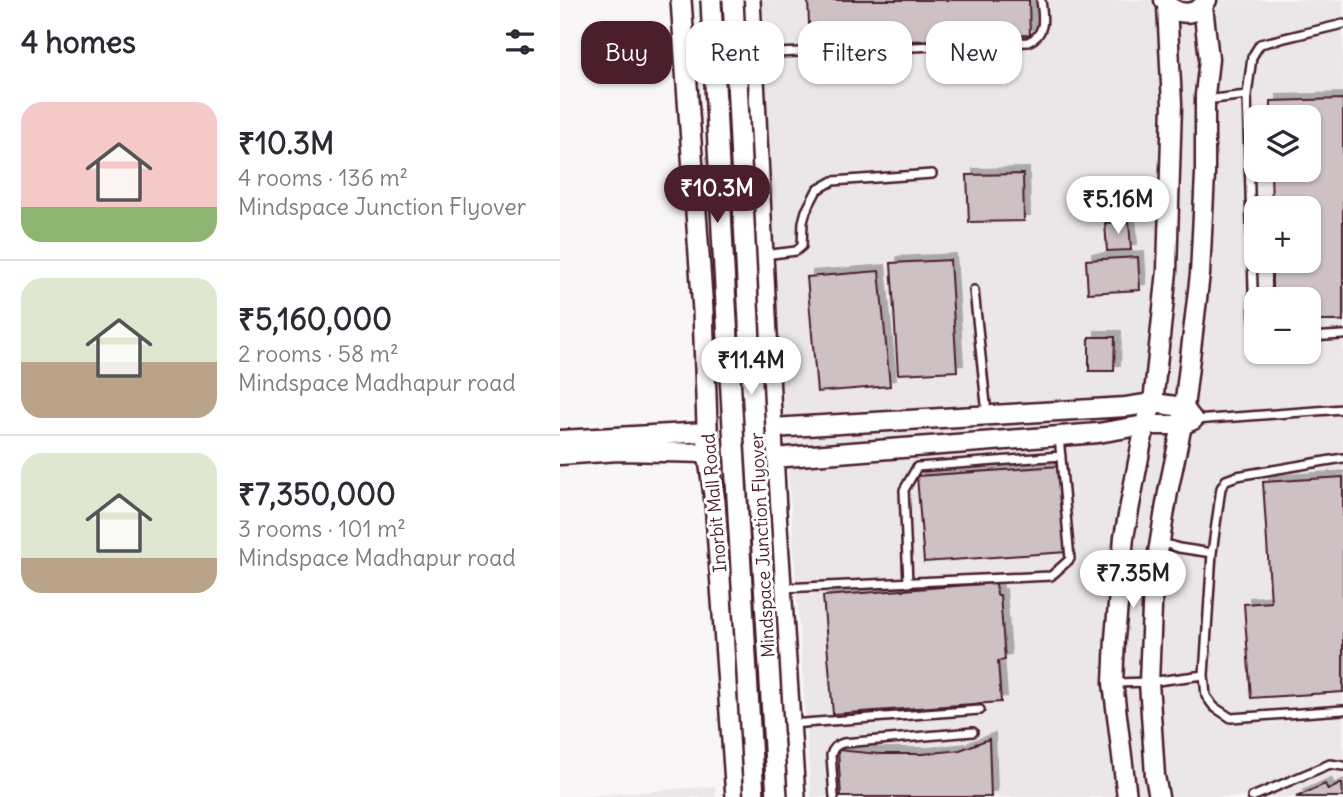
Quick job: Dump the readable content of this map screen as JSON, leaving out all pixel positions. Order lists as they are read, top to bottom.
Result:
{
  "streets": {
    "main road": ["Inorbit Mall Road", "Mindspace Junction Flyover"]
  },
  "page": {
    "heading": "4 homes",
    "chip": [
      "Buy",
      "Rent",
      "Filters",
      "New"
    ],
    "list": [
      {
        "name": "₹10.3M",
        "note": "4 rooms · 136 m² · Mindspace Junction Flyover"
      },
      {
        "name": "₹5,160,000",
        "note": "2 rooms · 58 m² · Mindspace Madhapur road"
      },
      {
        "name": "₹7,350,000",
        "note": "3 rooms · 101 m² · Mindspace Madhapur road"
      }
    ],
    "map_buttons": ["+", "−"],
    "price": [
      "₹10.3M",
      "₹5.16M",
      "₹11.4M",
      "₹7.35M"
    ]
  }
}
